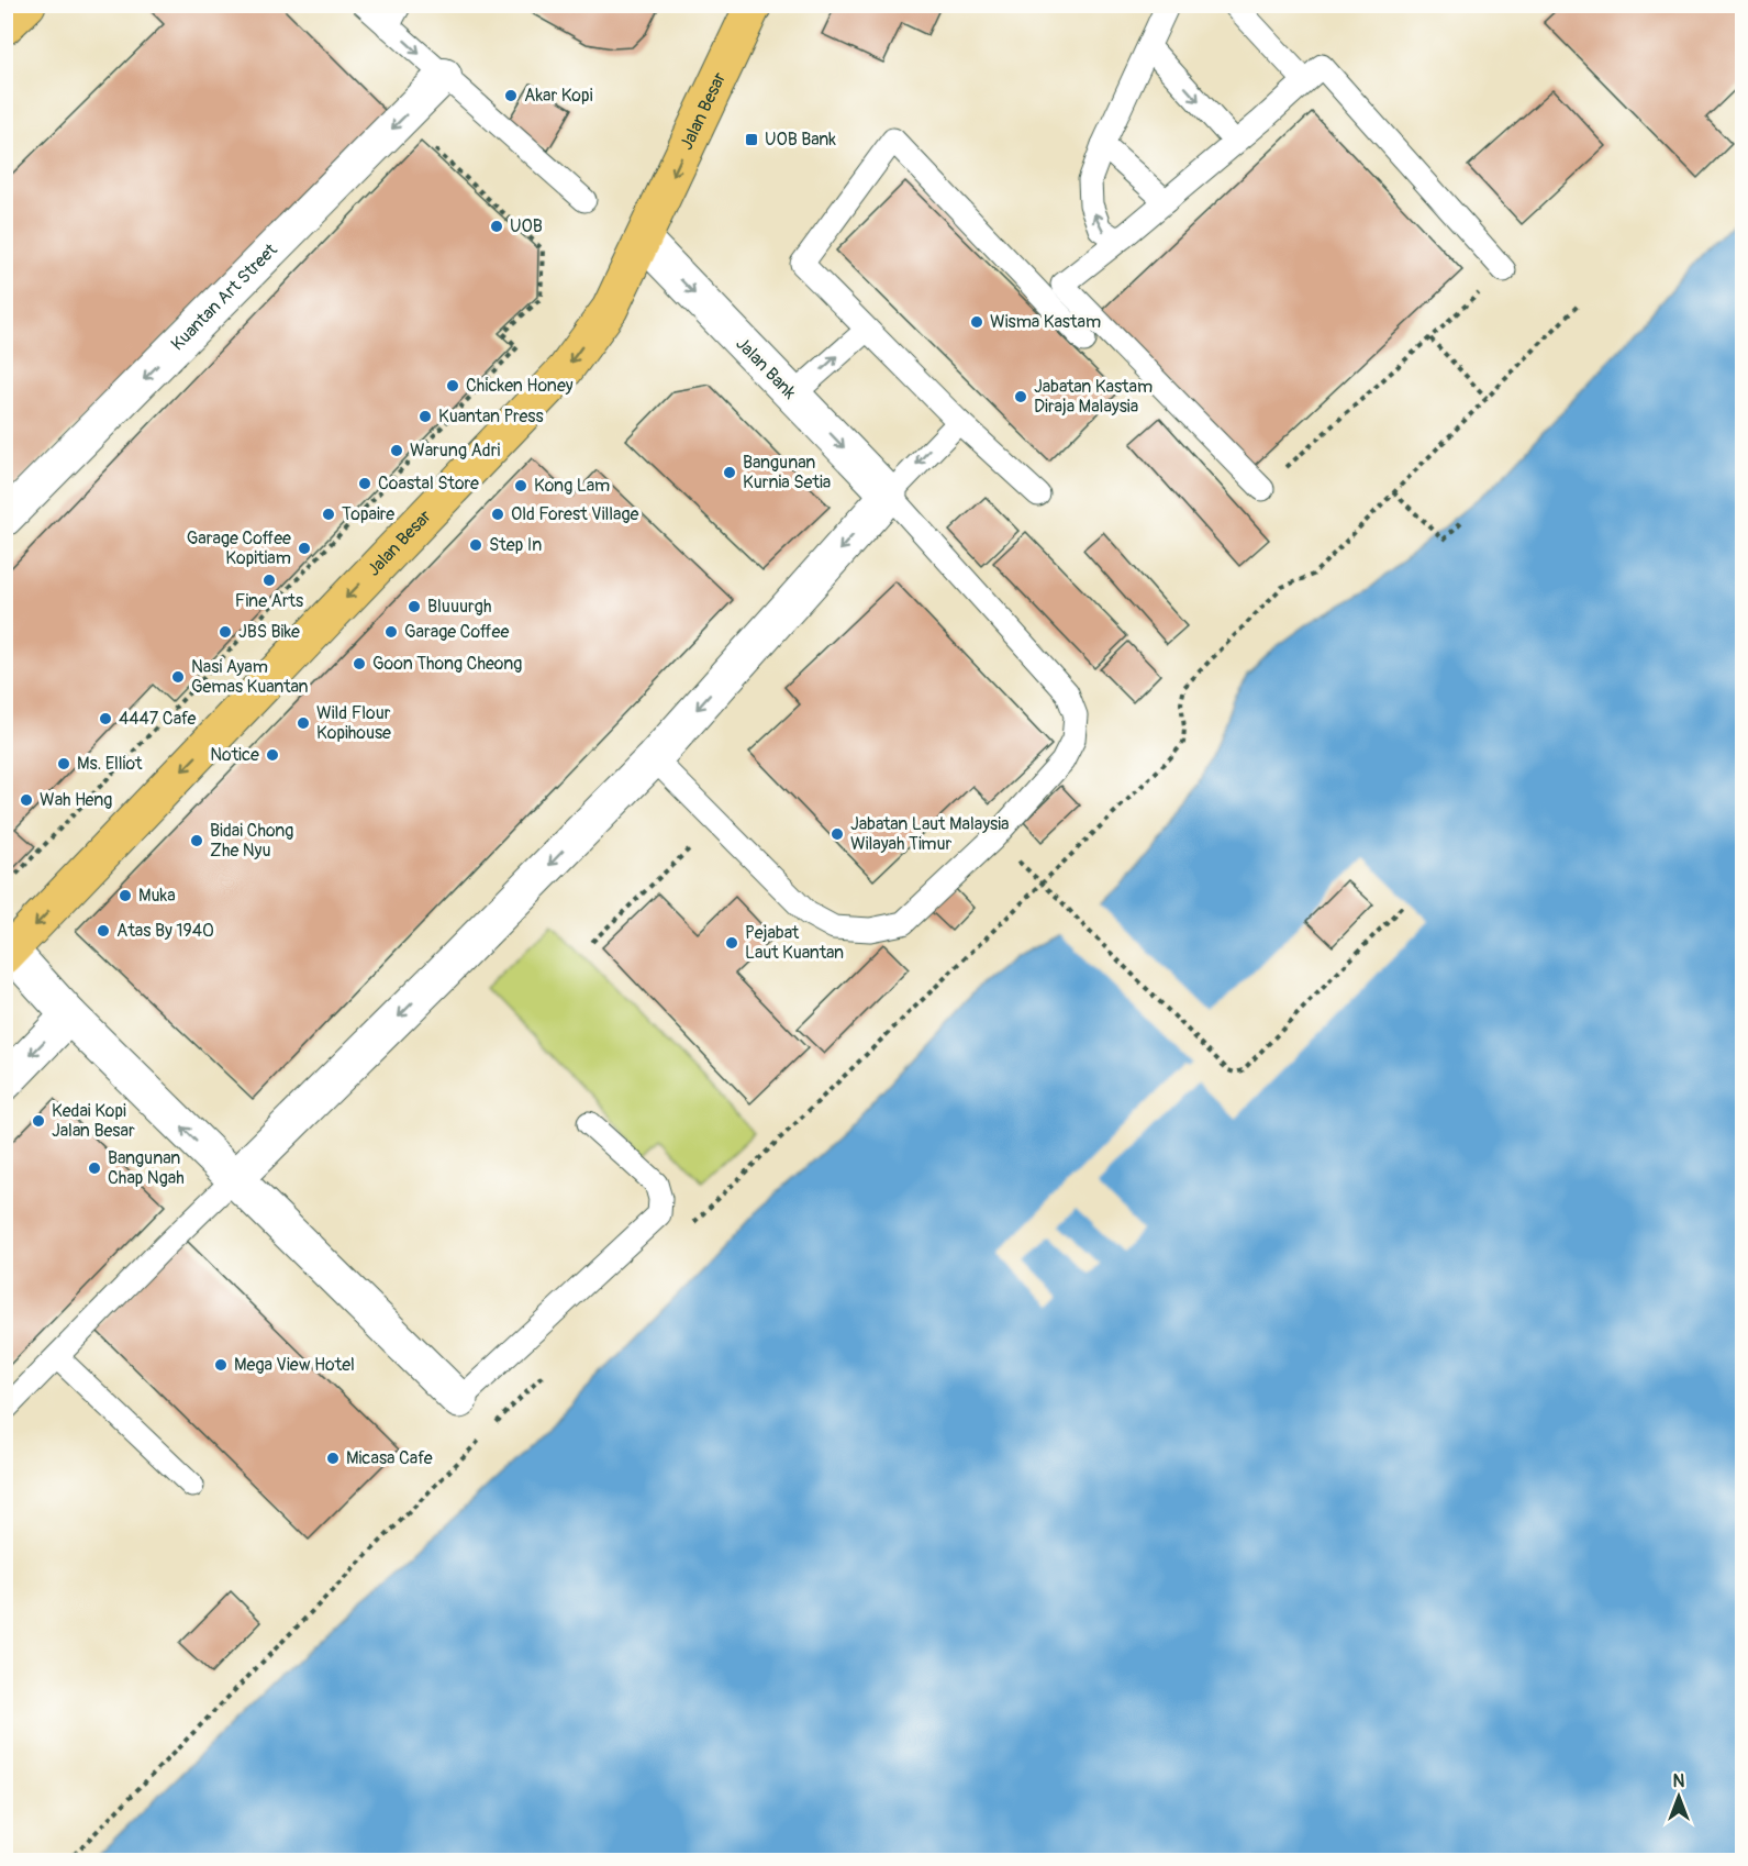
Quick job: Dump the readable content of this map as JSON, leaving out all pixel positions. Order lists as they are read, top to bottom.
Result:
{
  "streets": {
    "highway": ["Jalan Besar"],
    "street": ["Kuantan Art Street", "Jalan Bank"]
  },
  "crossings": [
    ["Jalan Besar", "Jalan Bank"]
  ],
  "one_way": ["Jalan Besar", "Kuantan Art Street", "Jalan Bank"],
  "places": {
    "other": [
      "Akar Kopi",
      "UOB",
      "Wisma Kastam",
      "Chicken Honey",
      "Jabatan Kastam Diraja Malaysia",
      "Kuantan Press",
      "Warung Adri",
      "Bangunan Kurnia Setia",
      "Coastal Store",
      "Kong Lam",
      "Topaire",
      "Old Forest Village",
      "Step In",
      "Garage Coffee Kopitiam",
      "Fine Arts",
      "Bluuurgh",
      "JBS Bike",
      "Garage Coffee",
      "Goon Thong Cheong",
      "Nasi Ayam Gemas Kuantan",
      "4447 Cafe",
      "Wild Flour Kopihouse",
      "Notice",
      "Ms. Elliot",
      "Wah Heng",
      "Jabatan Laut Malaysia Wilayah Timur",
      "Bidai Chong Zhe Nyu",
      "Muka",
      "Atas By 1940",
      "Pejabat Laut Kuantan",
      "Kedai Kopi Jalan Besar",
      "Bangunan Chap Ngah",
      "Mega View Hotel",
      "Micasa Cafe"
    ],
    "transit": ["UOB Bank"]
  },
  "north": "top"
}
